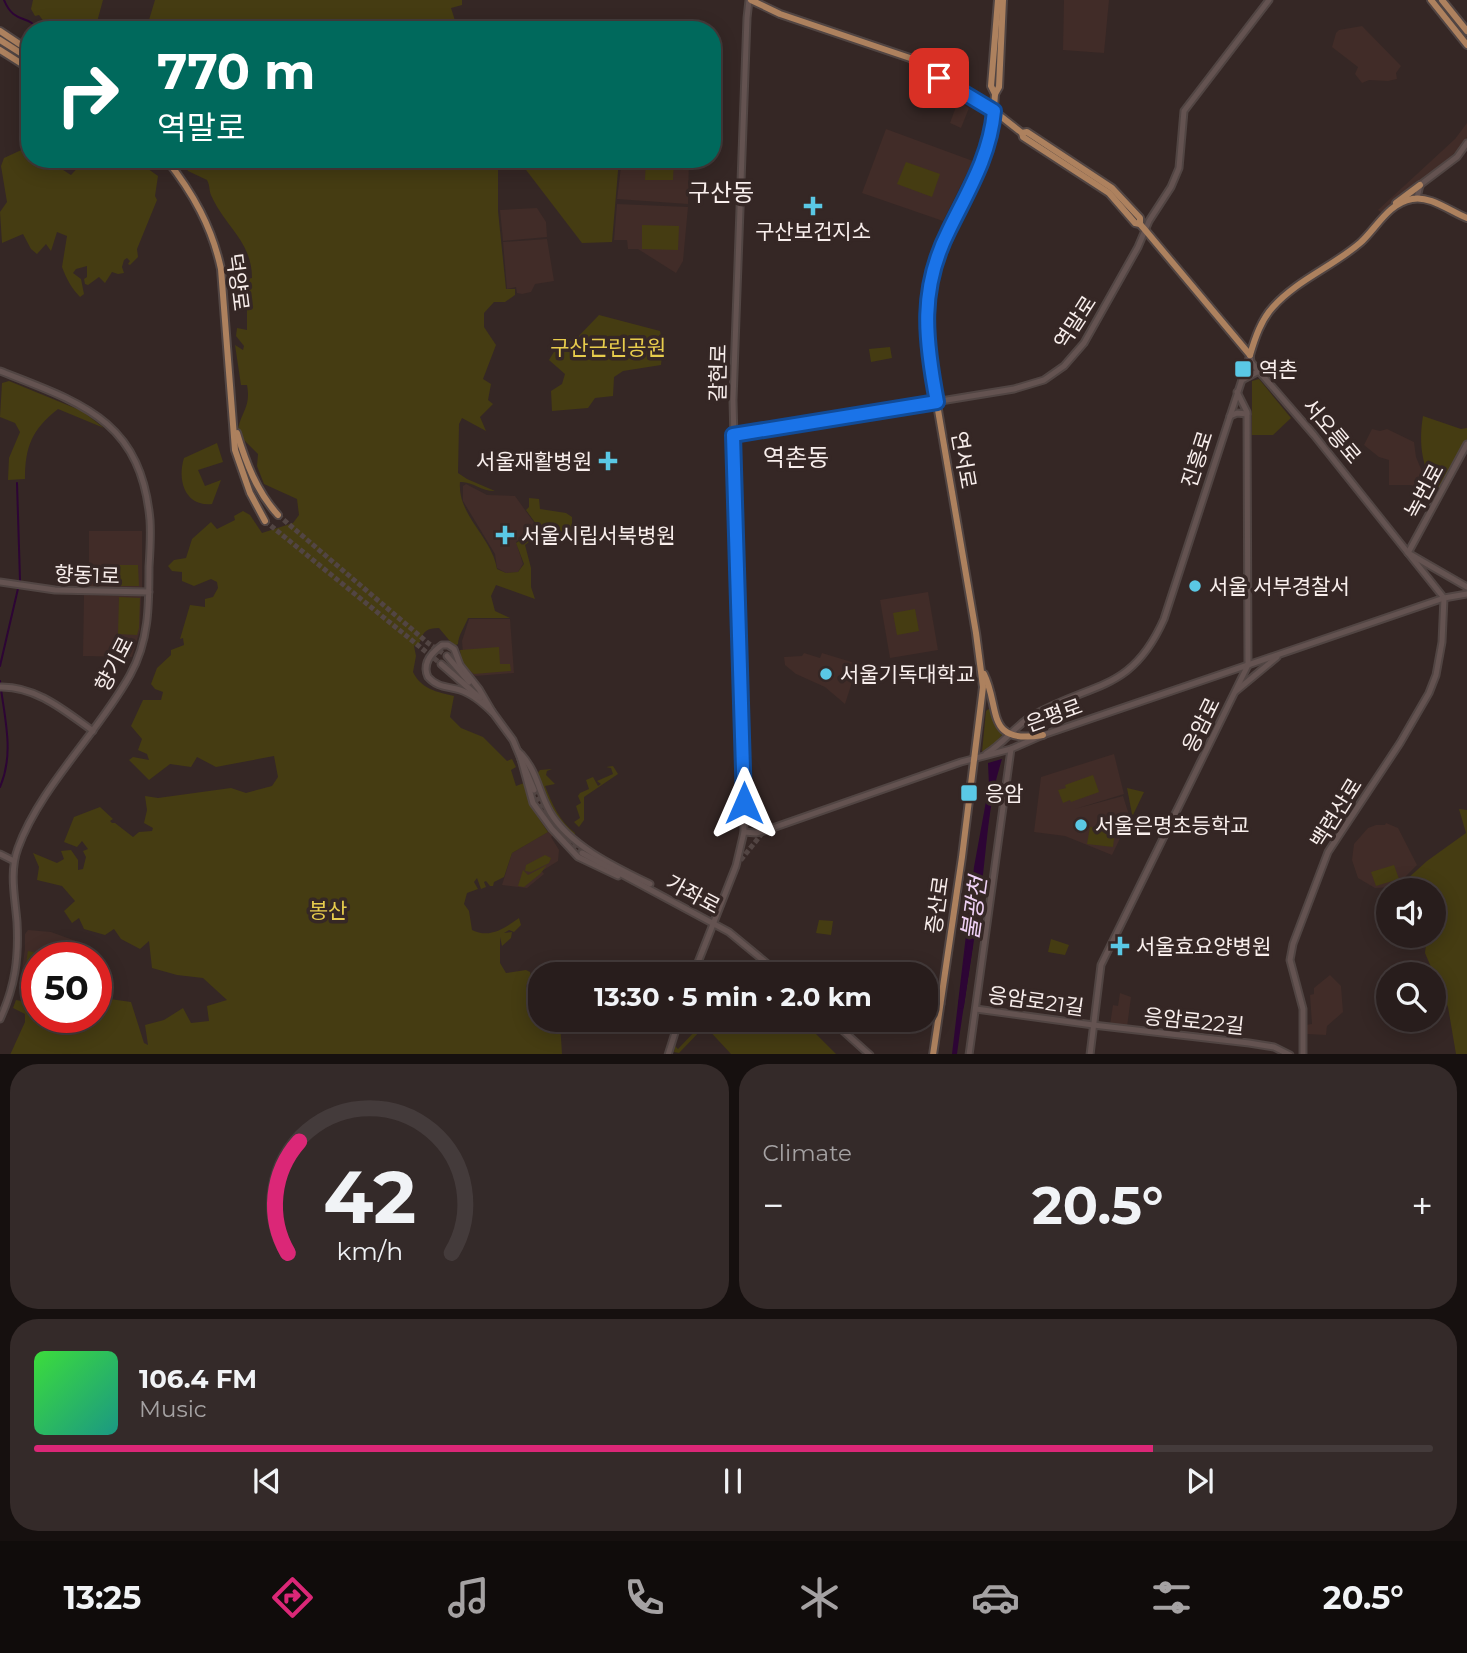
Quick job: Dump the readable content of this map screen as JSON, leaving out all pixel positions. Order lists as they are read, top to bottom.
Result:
{
  "streets": {
    "main road": [
      "덕양로",
      "역말로",
      "갈현로",
      "서오릉로",
      "진흥로",
      "연서로",
      "녹번로",
      "향동1로",
      "향기로",
      "은평로",
      "응암로",
      "백련산로",
      "가좌로",
      "증산로",
      "응암로21길",
      "응암로22길"
    ]
  },
  "crossings": [
    ["역말로", "갈현로"],
    ["역말로", "서오릉로"],
    ["역말로", "연서로"],
    ["갈현로", "서오릉로"],
    ["갈현로", "은평로"],
    ["서오릉로", "진흥로"],
    ["서오릉로", "연서로"],
    ["서오릉로", "녹번로"],
    ["서오릉로", "은평로"],
    ["서오릉로", "백련산로"],
    ["진흥로", "연서로"],
    ["진흥로", "은평로"],
    ["진흥로", "응암로"],
    ["진흥로", "증산로"],
    ["연서로", "은평로"],
    ["연서로", "증산로"],
    ["향동1로", "향기로"],
    ["은평로", "응암로"],
    ["은평로", "백련산로"],
    ["은평로", "증산로"],
    ["응암로", "응암로21길"],
    ["응암로", "응암로22길"],
    ["응암로21길", "응암로22길"]
  ],
  "districts": ["구산동", "역촌동"],
  "water": ["불광천"],
  "parks": ["구산근린공원", "봉산"],
  "places": {
    "health": [
      "구산보건지소",
      "서울재활병원",
      "서울시립서북병원",
      "서울효요양병원"
    ],
    "transit": ["역촌", "응암"],
    "other": ["서울 서부경찰서", "서울기독대학교", "서울은명초등학교"]
  },
  "page": {
    "turn": ["770 m", "역말로"],
    "limit": "50",
    "trip": "13:30 · 5 min · 2.0 km",
    "tile": "Climate",
    "heat": ["−", "20.5°", "+"],
    "song": ["106.4 FM", "Music"],
    "tabs": ["13:25", "20.5°"],
    "gauge": ["42", "km/h"]
  }
}
